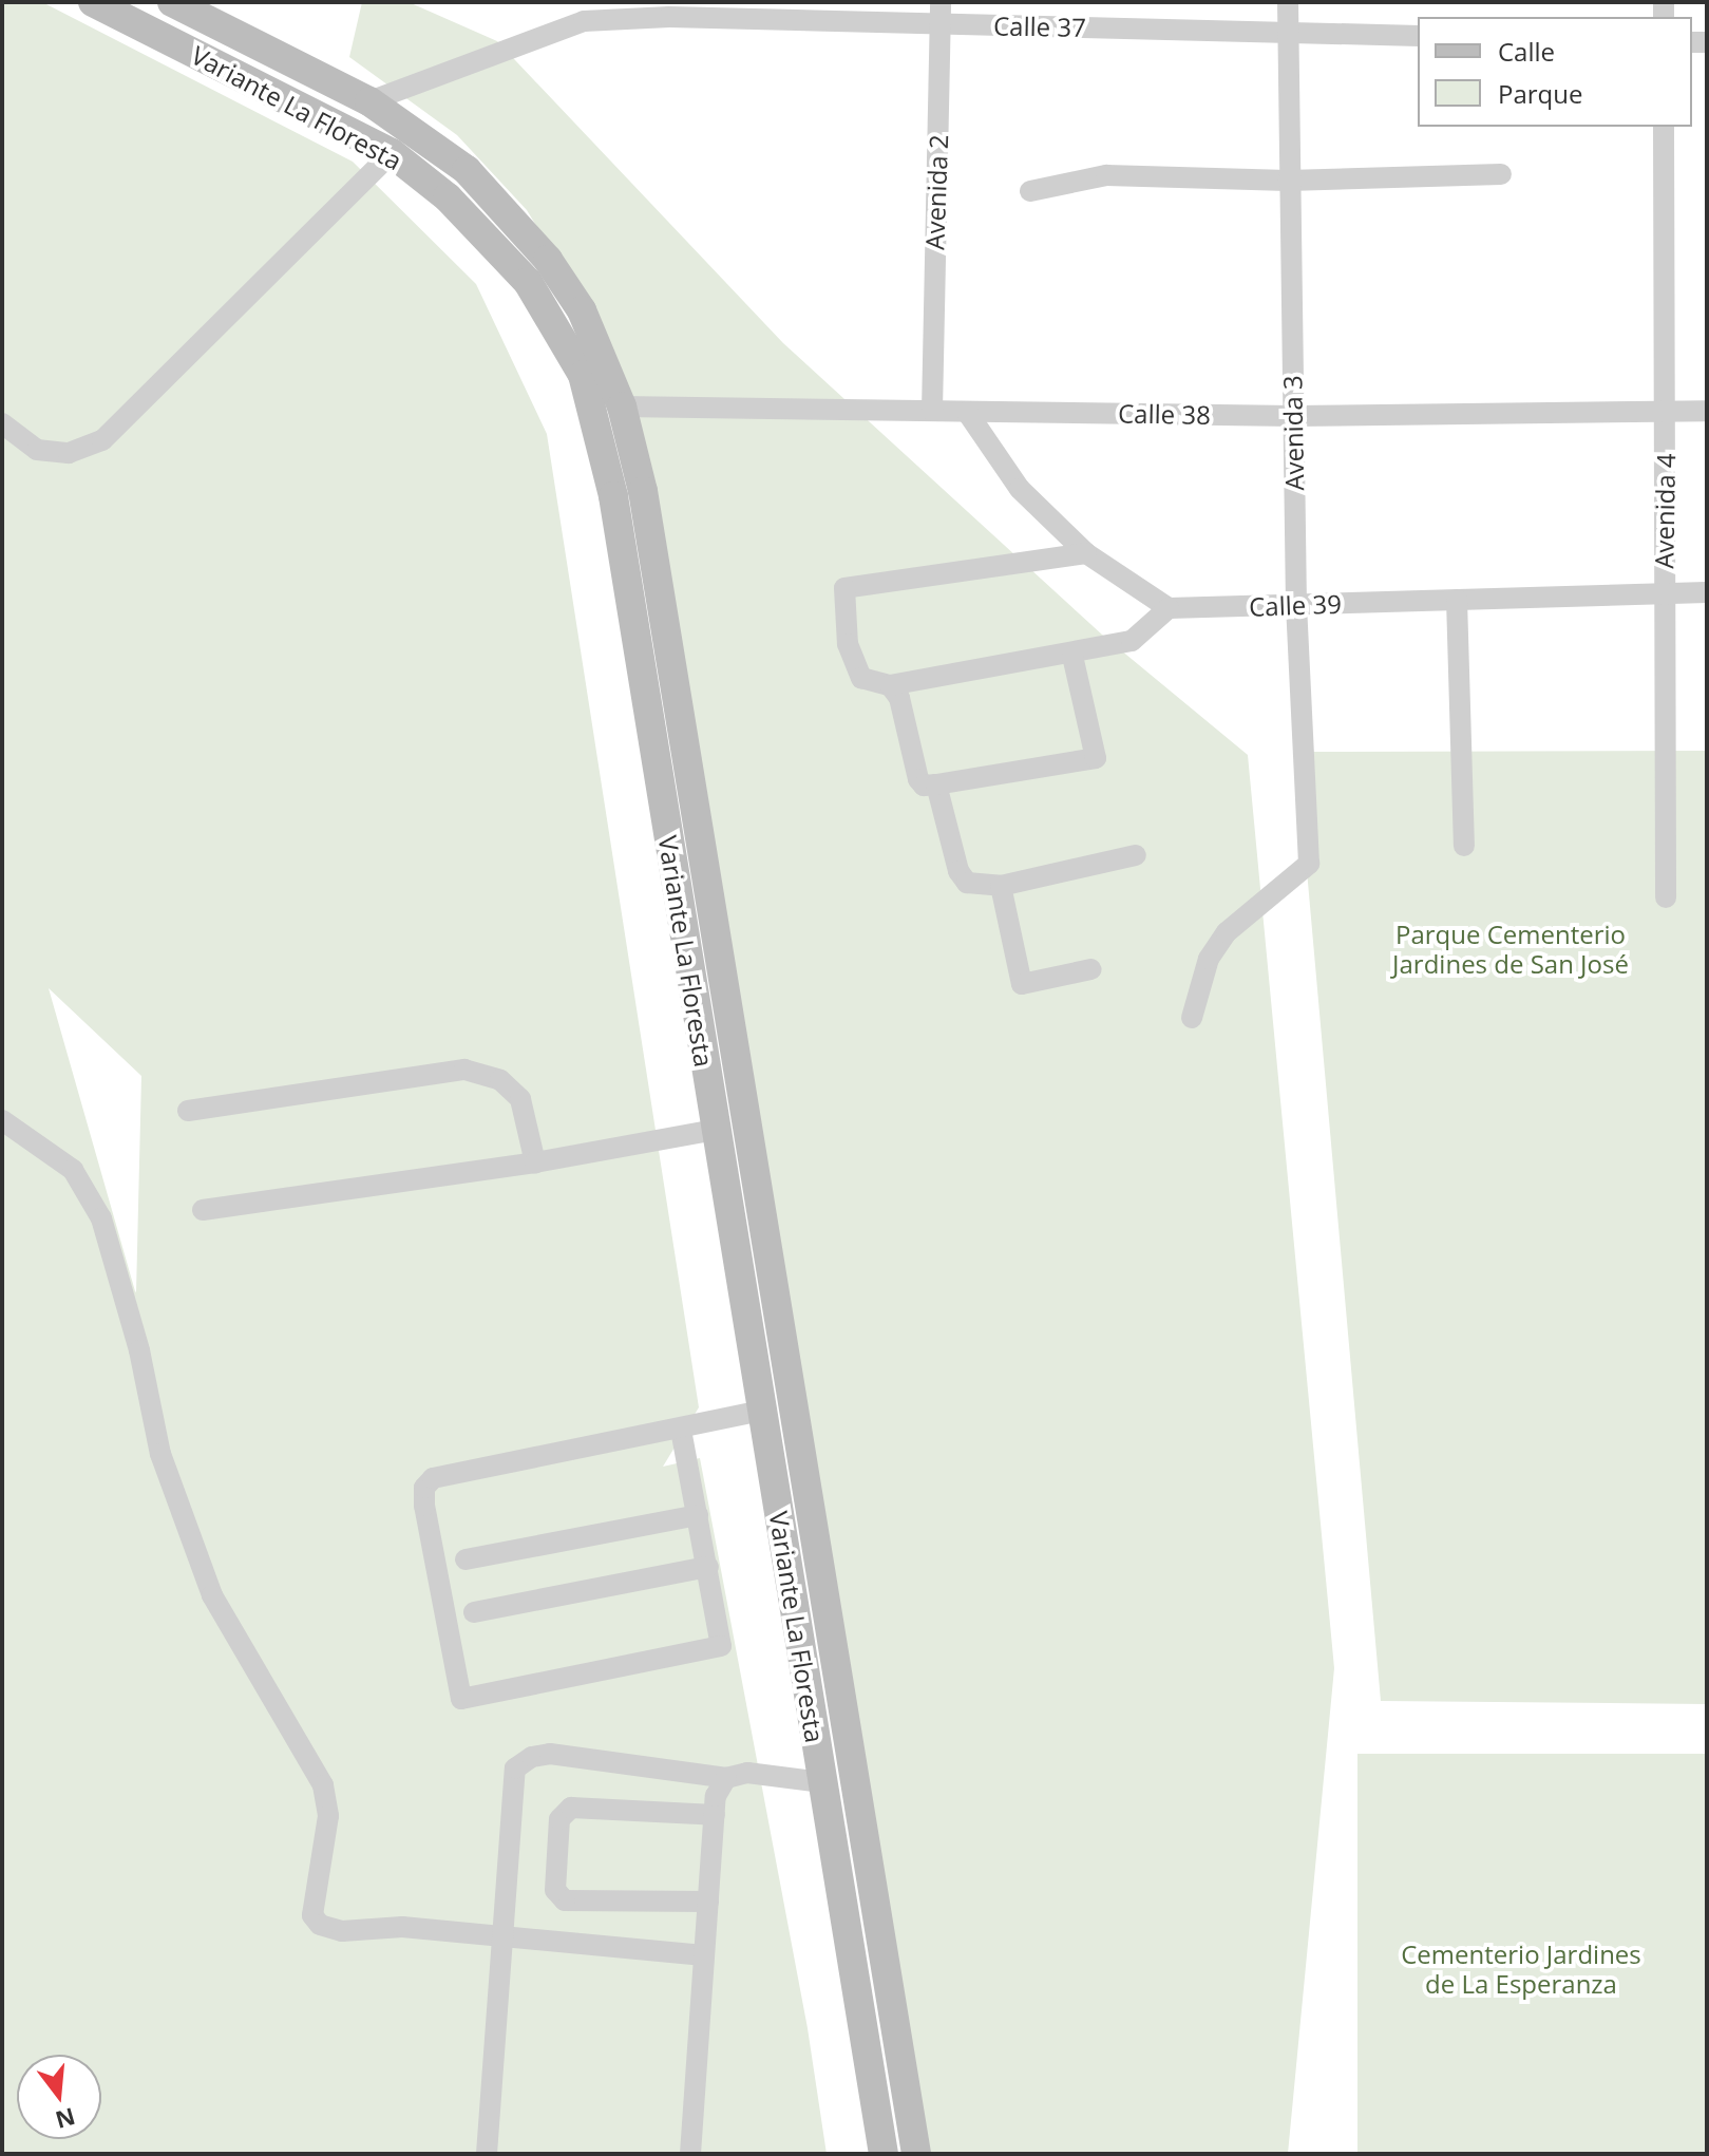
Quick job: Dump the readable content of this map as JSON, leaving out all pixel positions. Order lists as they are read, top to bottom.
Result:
{
  "streets": {
    "main road": ["Variante La Floresta"],
    "street": [
      "Calle 37",
      "Avenida 2",
      "Calle 38",
      "Avenida 3",
      "Avenida 4",
      "Calle 39"
    ]
  },
  "crossings": [
    ["Calle 37", "Variante La Floresta"],
    ["Calle 37", "Avenida 2"],
    ["Calle 37", "Avenida 3"],
    ["Variante La Floresta", "Calle 38"],
    ["Avenida 2", "Calle 38"],
    ["Calle 38", "Avenida 3"],
    ["Calle 38", "Avenida 4"],
    ["Avenida 3", "Calle 39"],
    ["Avenida 4", "Calle 39"]
  ],
  "parks": ["Parque Cementerio Jardines de San José", "Cementerio Jardines de La Esperanza"],
  "legend": ["Calle", "Parque"],
  "north": "bottom"
}
